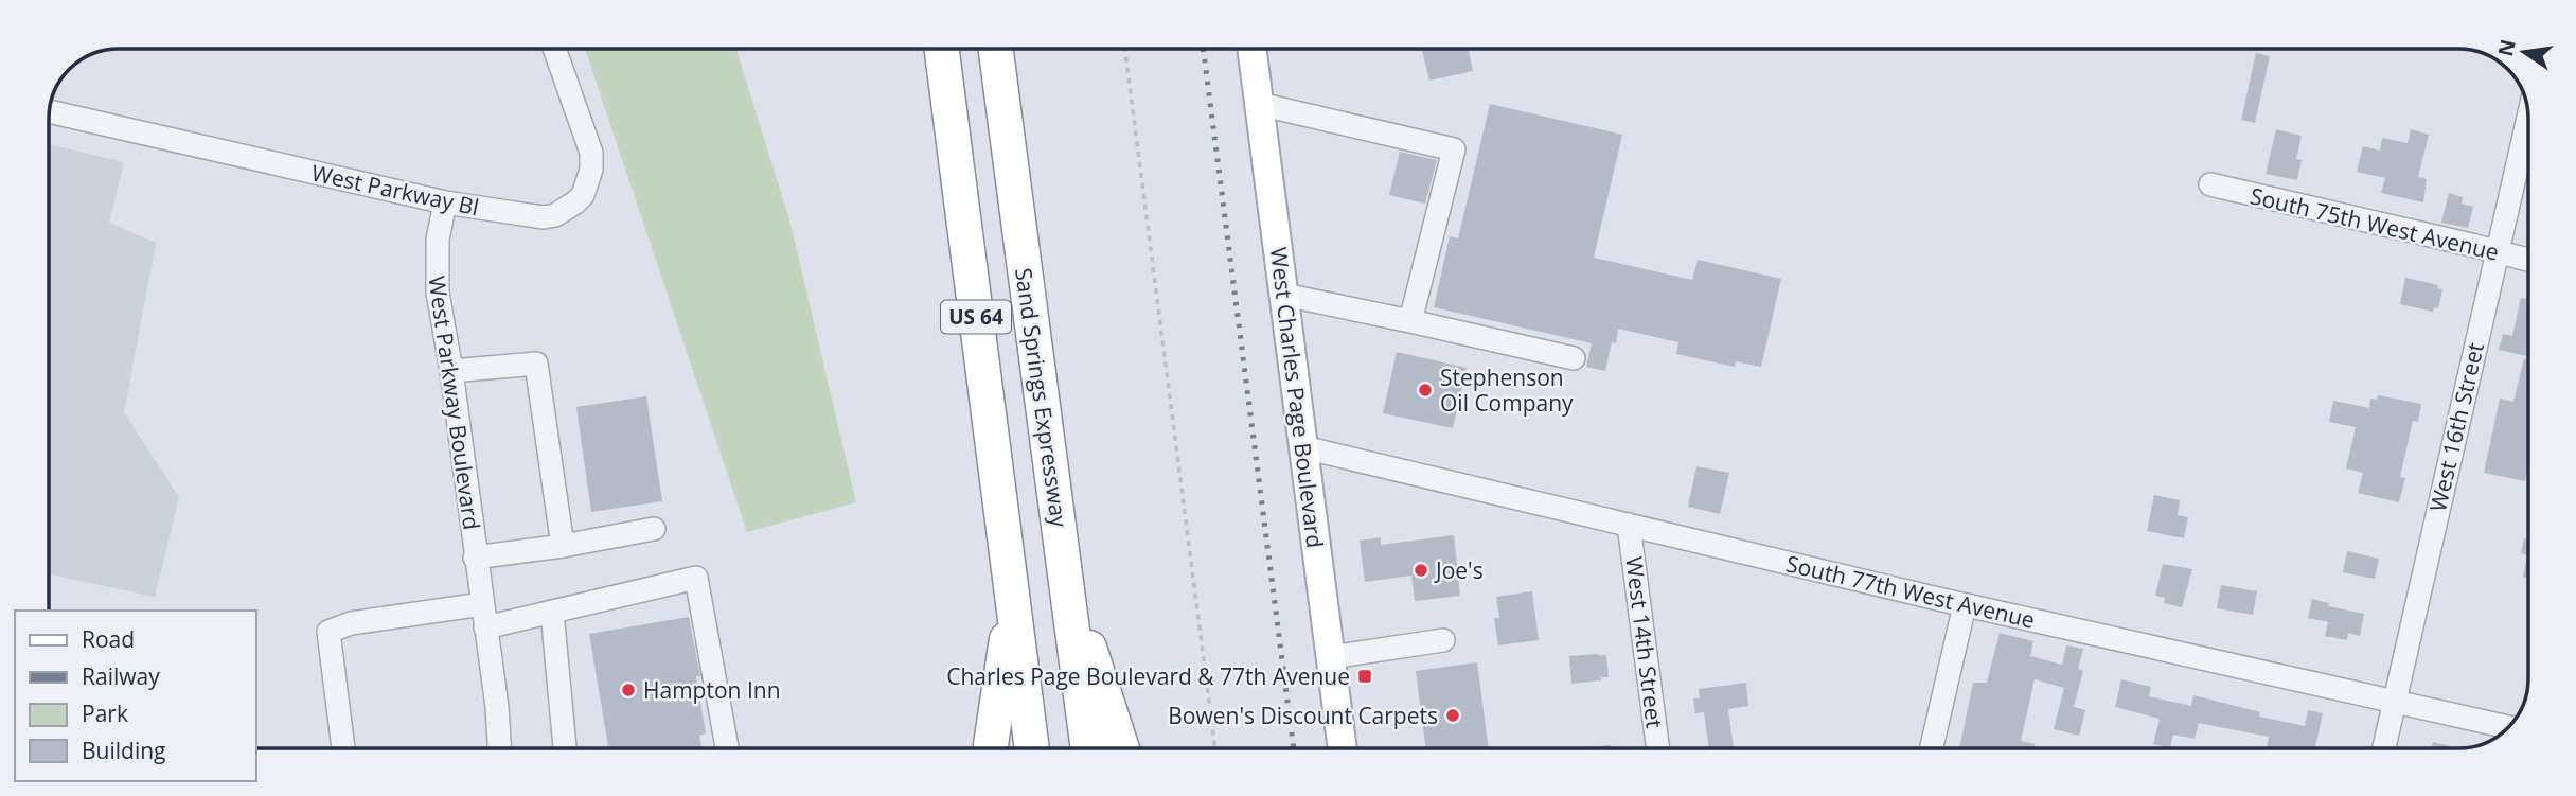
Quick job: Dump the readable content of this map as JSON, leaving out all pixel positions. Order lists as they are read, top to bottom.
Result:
{
  "streets": {
    "highway": ["US 64", "Sand Springs Expressway"],
    "main road": ["West Charles Page Boulevard"],
    "street": [
      "West Parkway Bl",
      "South 75th West Avenue",
      "West Parkway Boulevard",
      "West 16th Street",
      "South 77th West Avenue",
      "West 14th Street"
    ]
  },
  "crossings": [
    ["West Parkway Bl", "West Parkway Boulevard"],
    ["South 75th West Avenue", "West 16th Street"],
    ["West Charles Page Boulevard", "South 77th West Avenue"],
    ["West 16th Street", "South 77th West Avenue"],
    ["South 77th West Avenue", "West 14th Street"]
  ],
  "places": {
    "other": [
      "Stephenson Oil Company",
      "Joe's",
      "Hampton Inn",
      "Bowen's Discount Carpets"
    ],
    "transit": ["Charles Page Boulevard & 77th Avenue"]
  },
  "legend": [
    "Road",
    "Railway",
    "Park",
    "Building"
  ],
  "north": "left"
}
